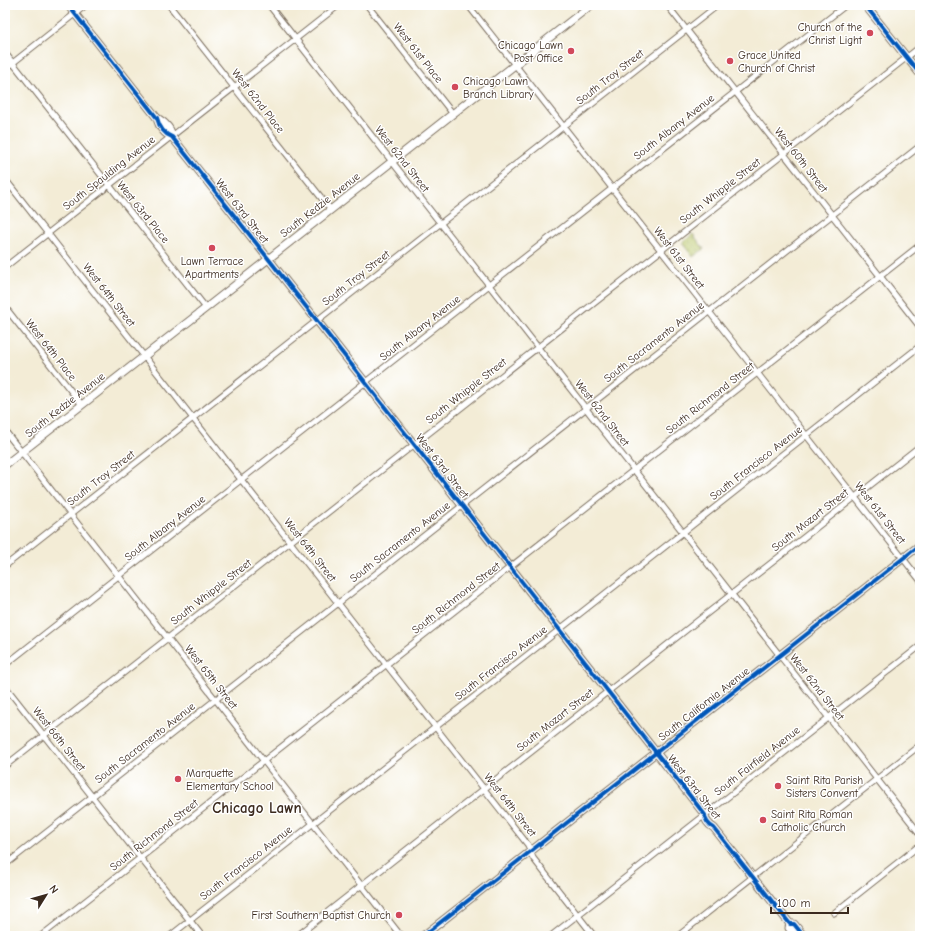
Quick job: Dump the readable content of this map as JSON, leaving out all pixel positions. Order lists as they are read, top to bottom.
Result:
{
  "streets": {
    "main road": ["South Kedzie Avenue", "West 63rd Street", "South California Avenue"],
    "street": [
      "West 61st Place",
      "South Troy Street",
      "West 62nd Place",
      "South Albany Avenue",
      "West 62nd Street",
      "West 60th Street",
      "South Spaulding Avenue",
      "South Whipple Street",
      "West 63rd Place",
      "West 61st Street",
      "West 64th Street",
      "South Sacramento Avenue",
      "West 64th Place",
      "South Richmond Street",
      "South Francisco Avenue",
      "South Mozart Street",
      "West 65th Street",
      "West 66th Street",
      "South Fairfield Avenue"
    ]
  },
  "crossings": [
    ["West 61st Place", "South Kedzie Avenue"],
    ["South Troy Street", "West 62nd Street"],
    ["South Troy Street", "West 60th Street"],
    ["South Troy Street", "West 63rd Street"],
    ["South Troy Street", "West 61st Street"],
    ["South Troy Street", "West 64th Street"],
    ["South Troy Street", "West 65th Street"],
    ["West 62nd Place", "South Spaulding Avenue"],
    ["West 62nd Place", "South Kedzie Avenue"],
    ["South Albany Avenue", "West 62nd Street"],
    ["South Albany Avenue", "West 60th Street"],
    ["South Albany Avenue", "West 63rd Street"],
    ["South Albany Avenue", "West 61st Street"],
    ["South Albany Avenue", "West 64th Street"],
    ["South Albany Avenue", "West 65th Street"],
    ["West 62nd Street", "South Spaulding Avenue"],
    ["West 62nd Street", "South Whipple Street"],
    ["West 62nd Street", "South Kedzie Avenue"],
    ["West 62nd Street", "South Sacramento Avenue"],
    ["West 62nd Street", "South Richmond Street"],
    ["West 62nd Street", "South Francisco Avenue"],
    ["West 62nd Street", "South Mozart Street"],
    ["West 62nd Street", "South California Avenue"],
    ["West 62nd Street", "South Fairfield Avenue"],
    ["West 60th Street", "South Whipple Street"],
    ["West 60th Street", "South Sacramento Avenue"],
    ["West 60th Street", "South Richmond Street"],
    ["South Spaulding Avenue", "West 63rd Street"],
    ["South Spaulding Avenue", "West 63rd Place"],
    ["South Spaulding Avenue", "West 64th Street"],
    ["South Whipple Street", "West 63rd Street"],
    ["South Whipple Street", "West 61st Street"],
    ["South Whipple Street", "West 64th Street"],
    ["South Whipple Street", "West 65th Street"],
    ["South Whipple Street", "West 66th Street"],
    ["South Kedzie Avenue", "West 63rd Street"],
    ["South Kedzie Avenue", "West 63rd Place"],
    ["South Kedzie Avenue", "West 61st Street"],
    ["South Kedzie Avenue", "West 64th Street"],
    ["South Kedzie Avenue", "West 64th Place"],
    ["South Kedzie Avenue", "West 65th Street"],
    ["West 63rd Street", "South Sacramento Avenue"],
    ["West 63rd Street", "South Richmond Street"],
    ["West 63rd Street", "South Francisco Avenue"],
    ["West 63rd Street", "South Mozart Street"],
    ["West 63rd Street", "South California Avenue"],
    ["West 63rd Street", "South Fairfield Avenue"],
    ["West 61st Street", "South Sacramento Avenue"],
    ["West 61st Street", "South Richmond Street"],
    ["West 61st Street", "South Francisco Avenue"],
    ["West 61st Street", "South Mozart Street"],
    ["West 61st Street", "South California Avenue"],
    ["West 64th Street", "South Sacramento Avenue"],
    ["West 64th Street", "South Richmond Street"],
    ["West 64th Street", "South Francisco Avenue"],
    ["West 64th Street", "South Mozart Street"],
    ["West 64th Street", "South California Avenue"],
    ["West 64th Street", "South Fairfield Avenue"],
    ["South Sacramento Avenue", "West 65th Street"],
    ["South Sacramento Avenue", "West 66th Street"],
    ["South Richmond Street", "West 65th Street"],
    ["South Richmond Street", "West 66th Street"],
    ["South Francisco Avenue", "West 65th Street"],
    ["South Francisco Avenue", "West 66th Street"],
    ["South Mozart Street", "West 65th Street"]
  ],
  "districts": ["Chicago Lawn"],
  "places": [
    "Church of the Christ Light",
    "Chicago Lawn Post Office",
    "Grace United Church of Christ",
    "Chicago Lawn Branch Library",
    "Lawn Terrace Apartments",
    "Marquette Elementary School",
    "Saint Rita Parish Sisters Convent",
    "Saint Rita Roman Catholic Church",
    "First Southern Baptist Church"
  ],
  "scale_bar": "100 m",
  "north": "top right"
}
